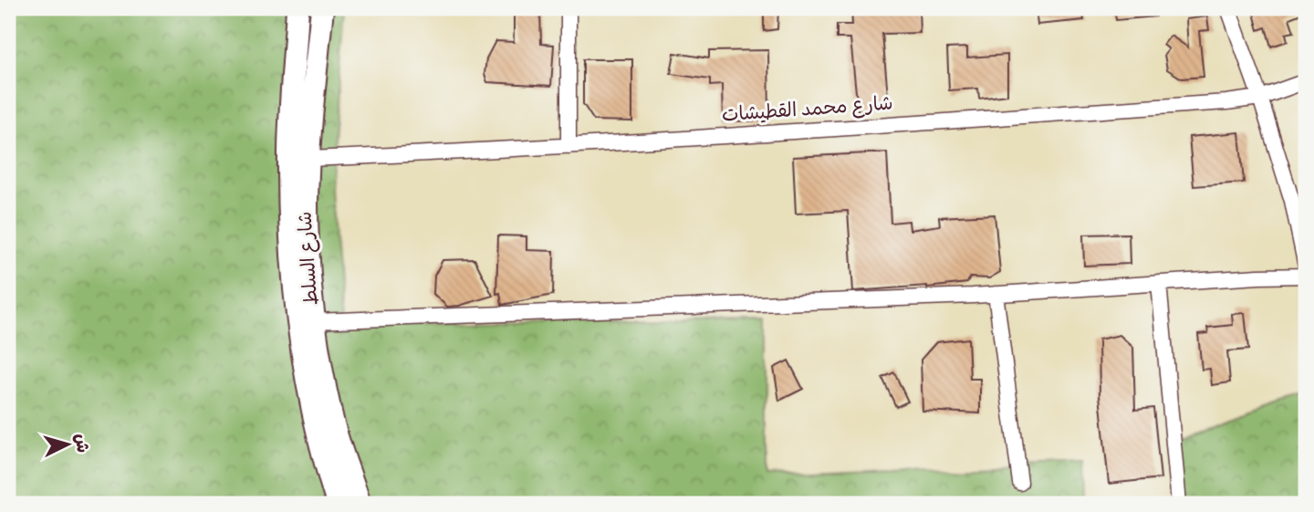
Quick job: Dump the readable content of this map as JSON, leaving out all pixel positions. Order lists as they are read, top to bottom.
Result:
{
  "streets": {
    "main road": ["شارع السلط"],
    "street": ["شارع محمد القطيشات"]
  },
  "crossings": [
    ["شارع محمد القطيشات", "شارع السلط"]
  ],
  "north": "right"
}
